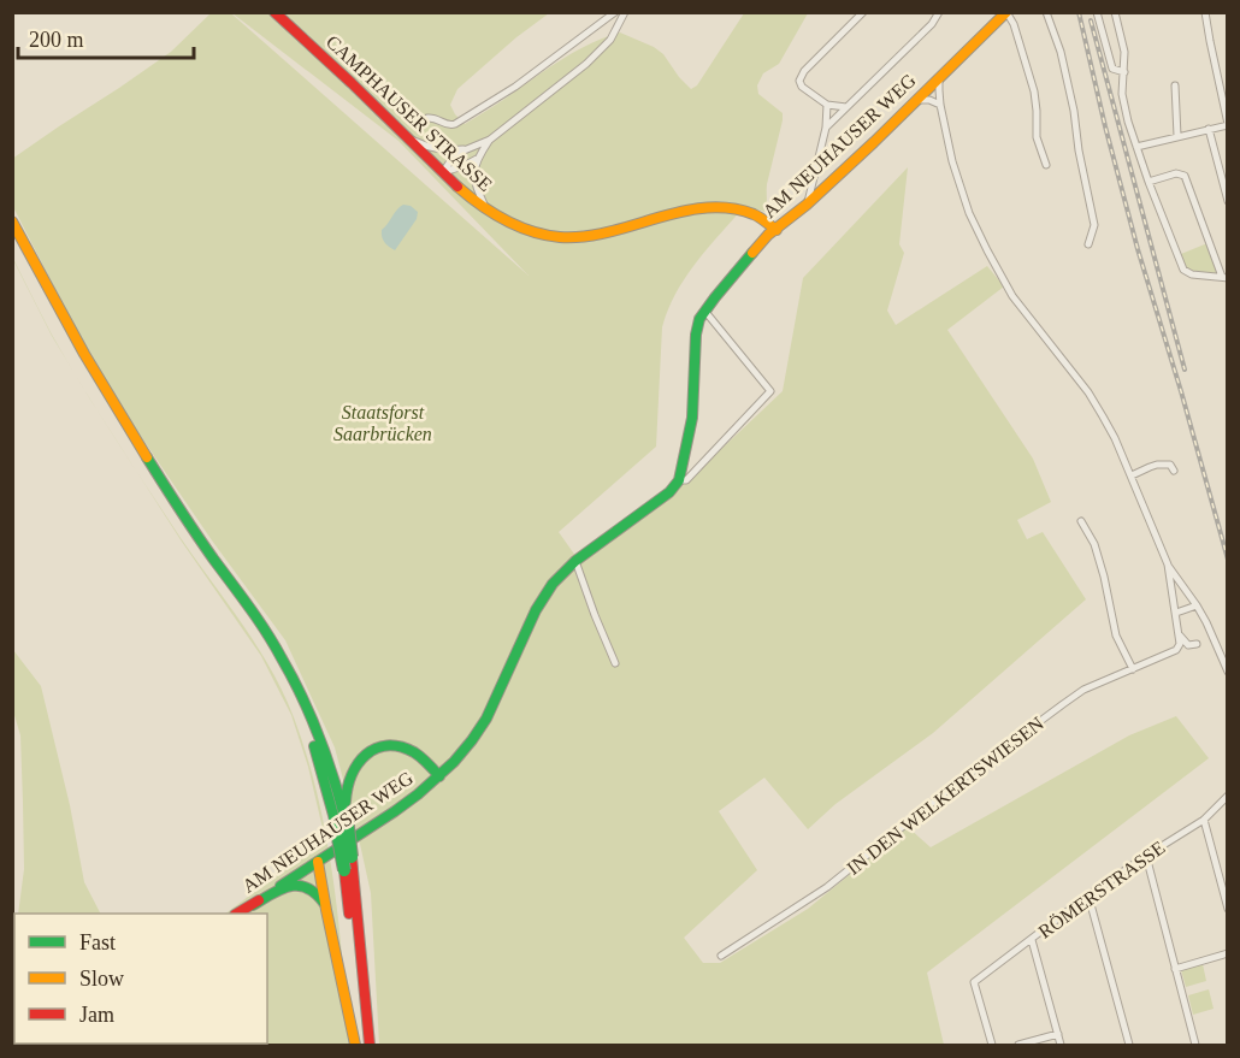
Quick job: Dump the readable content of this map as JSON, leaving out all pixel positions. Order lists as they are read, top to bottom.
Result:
{
  "streets": {
    "main road": ["CAMPHAUSER STRASSE", "AM NEUHAUSER WEG"],
    "street": ["IN DEN WELKERTSWIESEN", "RÖMERSTRASSE"]
  },
  "crossings": [
    ["CAMPHAUSER STRASSE", "AM NEUHAUSER WEG"]
  ],
  "parks": ["Staatsforst Saarbrücken"],
  "legend": ["Fast", "Slow", "Jam"],
  "scale_bar": "200 m"
}
